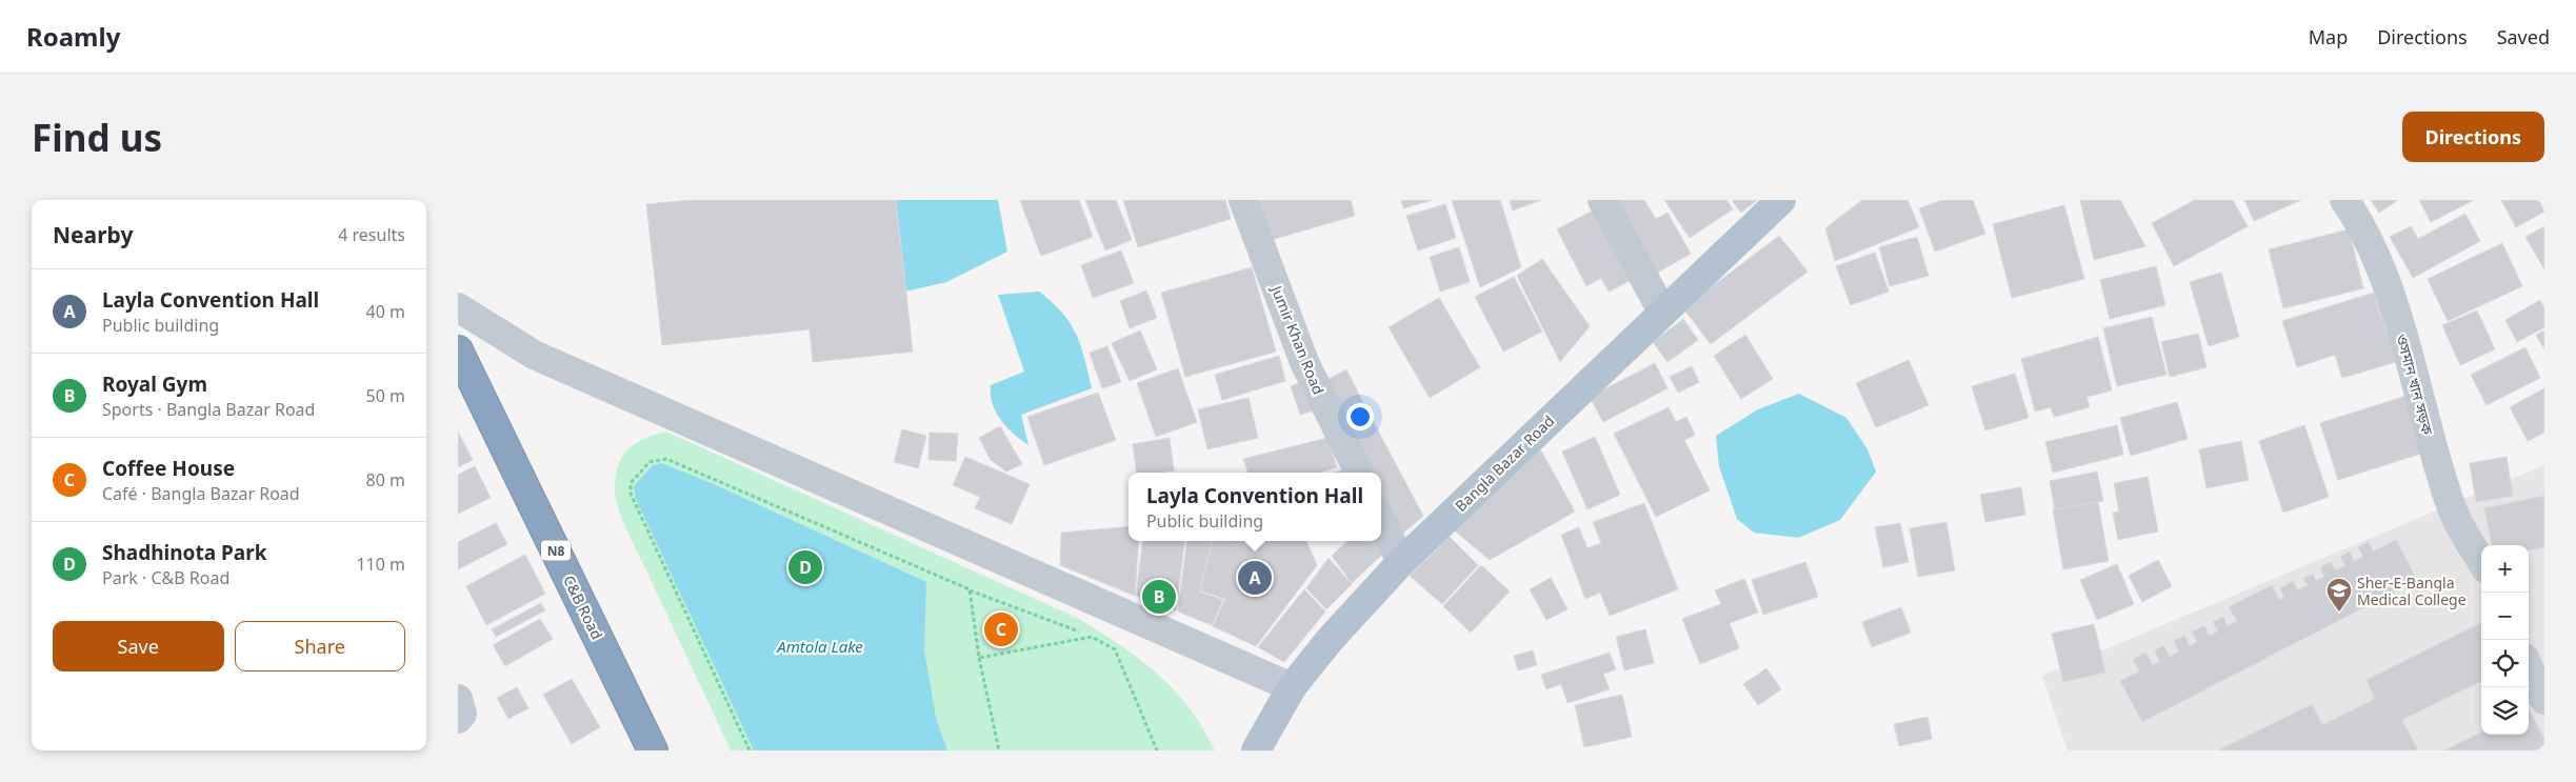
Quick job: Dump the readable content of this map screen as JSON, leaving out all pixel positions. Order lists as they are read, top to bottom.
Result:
{
  "streets": {
    "highway": ["N8", "C&B Road"],
    "main road": ["Bangla Bazar Road"],
    "street": ["Jumir Khan Road", "ওসমান খান সড়ক"]
  },
  "water": ["Amtola Lake"],
  "places": {
    "school or university": ["Sher-E-Bangla Medical College"]
  },
  "page": {
    "header": "Roamly",
    "nav": ["Map", "Directions", "Saved"],
    "buttons": [
      "Directions",
      ["Save", "Share"]
    ],
    "title": "Find us",
    "heading": ["Nearby", "4 results"],
    "list": [
      {
        "mark": "A",
        "name": "Layla Convention Hall",
        "note": "Public building",
        "value": "40 m"
      },
      {
        "mark": "B",
        "name": "Royal Gym",
        "note": "Sports · Bangla Bazar Road",
        "value": "50 m"
      },
      {
        "mark": "C",
        "name": "Coffee House",
        "note": "Café · Bangla Bazar Road",
        "value": "80 m"
      },
      {
        "mark": "D",
        "name": "Shadhinota Park",
        "note": "Park · C&B Road",
        "value": "110 m"
      }
    ],
    "popup": ["Layla Convention Hall", "Public building"],
    "map_buttons": ["+", "−"],
    "pins": [
      "D",
      "A",
      "B",
      "C"
    ]
  }
}
